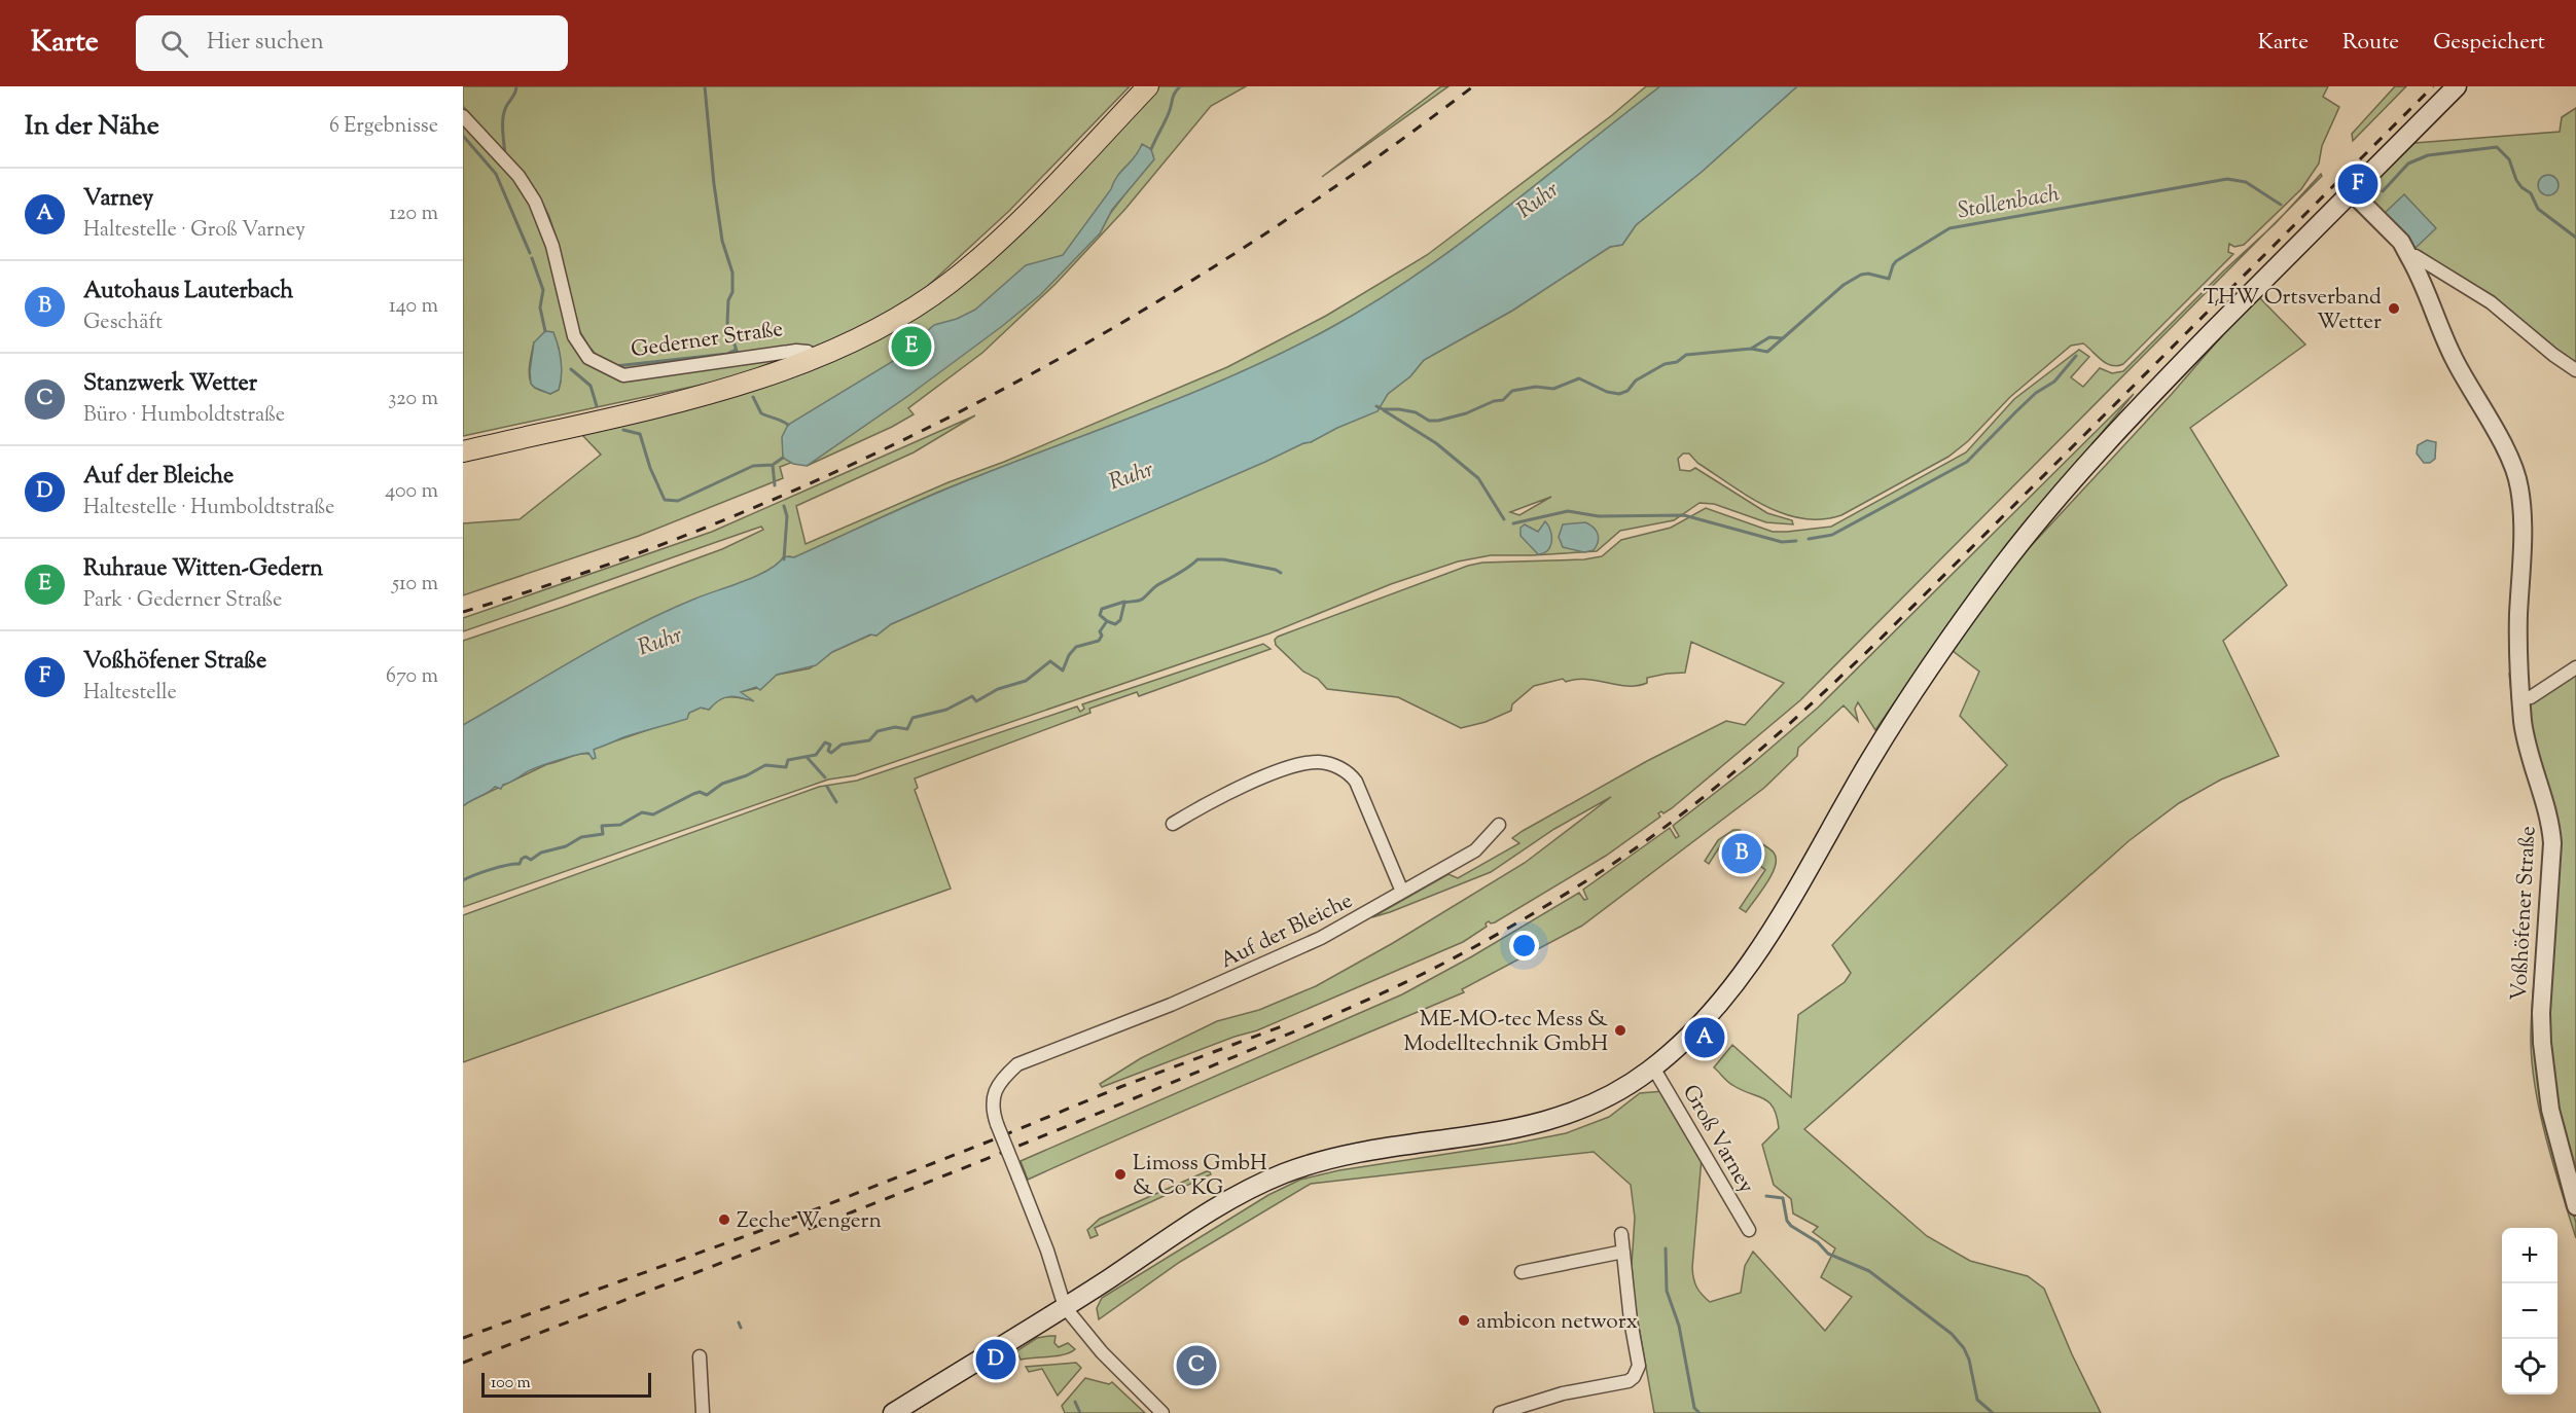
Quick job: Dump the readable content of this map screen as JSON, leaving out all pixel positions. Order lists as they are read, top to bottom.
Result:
{
  "streets": {
    "main road": ["Gederner Straße"],
    "street": ["Voßhöfener Straße", "Auf der Bleiche", "Groß Varney"]
  },
  "water": ["Ruhr", "Stollenbach"],
  "places": [
    "THW Ortsverband Wetter",
    "ME-MO-tec Mess & Modelltechnik GmbH",
    "Limoss GmbH & Co KG",
    "Zeche Wengern",
    "ambicon networx"
  ],
  "scale_bar": "100 m",
  "page": {
    "header": "Karte",
    "search": "Hier suchen",
    "nav": ["Karte", "Route", "Gespeichert"],
    "heading": ["In der Nähe", "6 Ergebnisse"],
    "pins": [
      "F",
      "E",
      "B",
      "A",
      "D",
      "C"
    ],
    "list": [
      {
        "mark": "A",
        "name": "Varney",
        "note": "Haltestelle · Groß Varney",
        "value": "120 m"
      },
      {
        "mark": "B",
        "name": "Autohaus Lauterbach",
        "note": "Geschäft",
        "value": "140 m"
      },
      {
        "mark": "C",
        "name": "Stanzwerk Wetter",
        "note": "Büro · Humboldtstraße",
        "value": "320 m"
      },
      {
        "mark": "D",
        "name": "Auf der Bleiche",
        "note": "Haltestelle · Humboldtstraße",
        "value": "400 m"
      },
      {
        "mark": "E",
        "name": "Ruhraue Witten-Gedern",
        "note": "Park · Gederner Straße",
        "value": "510 m"
      },
      {
        "mark": "F",
        "name": "Voßhöfener Straße",
        "note": "Haltestelle",
        "value": "670 m"
      }
    ],
    "map_buttons": ["+", "−"],
    "scale": "100 m"
  }
}
